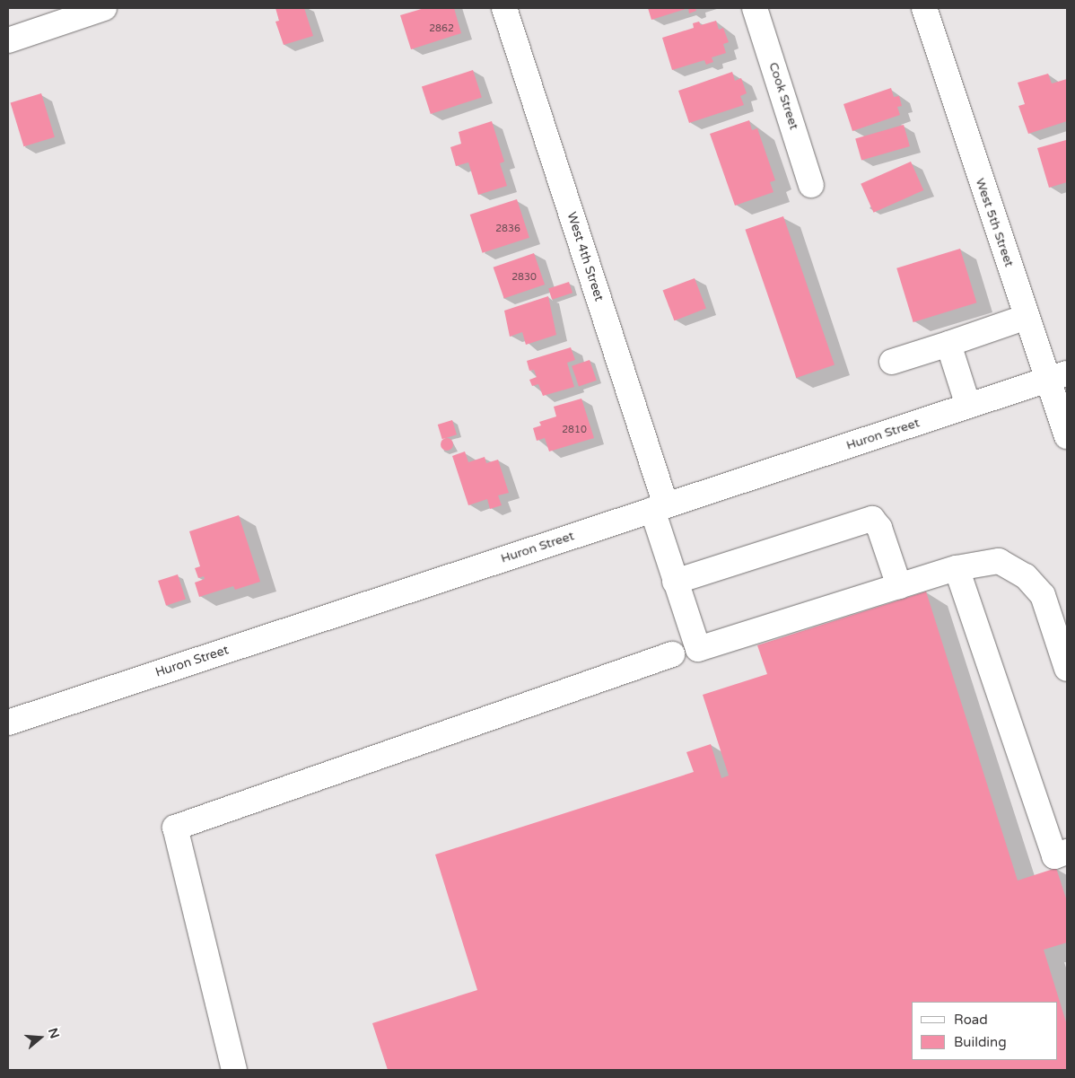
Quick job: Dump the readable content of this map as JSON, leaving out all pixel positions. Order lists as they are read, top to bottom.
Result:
{
  "streets": {
    "street": [
      "Cook Street",
      "West 5th Street",
      "West 4th Street",
      "Huron Street"
    ]
  },
  "crossings": [
    ["West 5th Street", "Huron Street"],
    ["West 4th Street", "Huron Street"]
  ],
  "house_numbers": [
    "2862",
    "2836",
    "2830",
    "2810"
  ],
  "legend": ["Road", "Building"],
  "north": "right"
}
